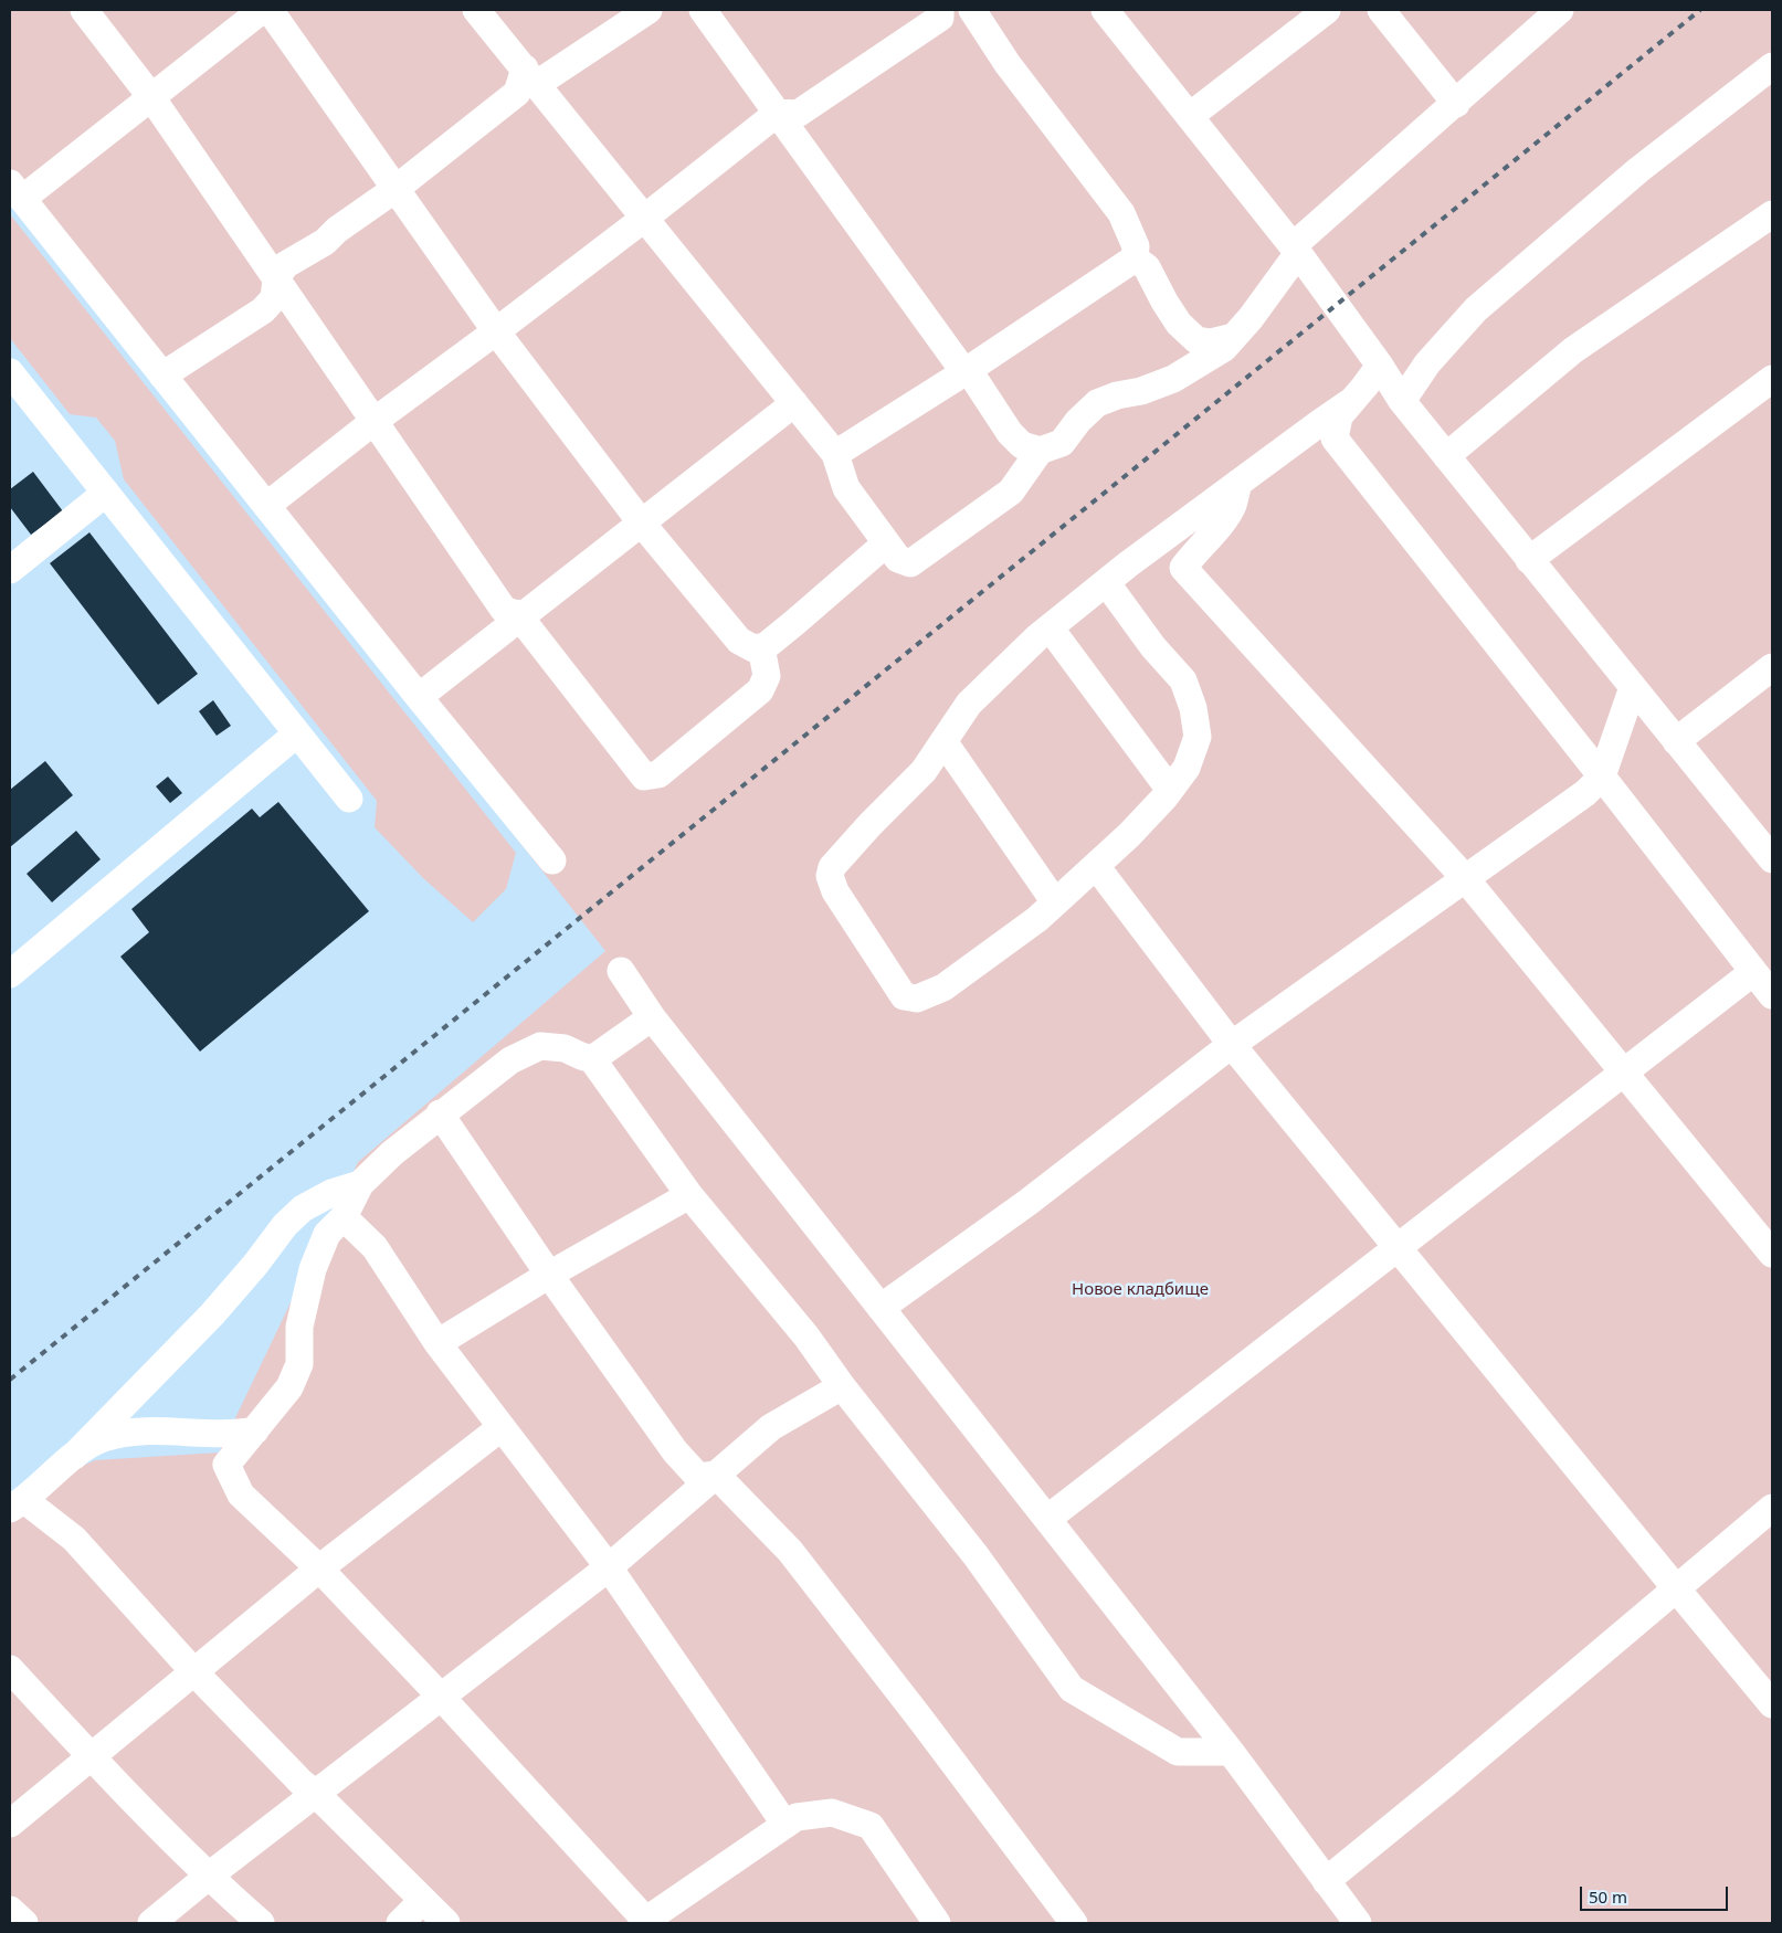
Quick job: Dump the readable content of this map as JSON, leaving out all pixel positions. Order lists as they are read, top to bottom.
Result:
{
  "parks": ["Новое кладбище"],
  "scale_bar": "50 m"
}
